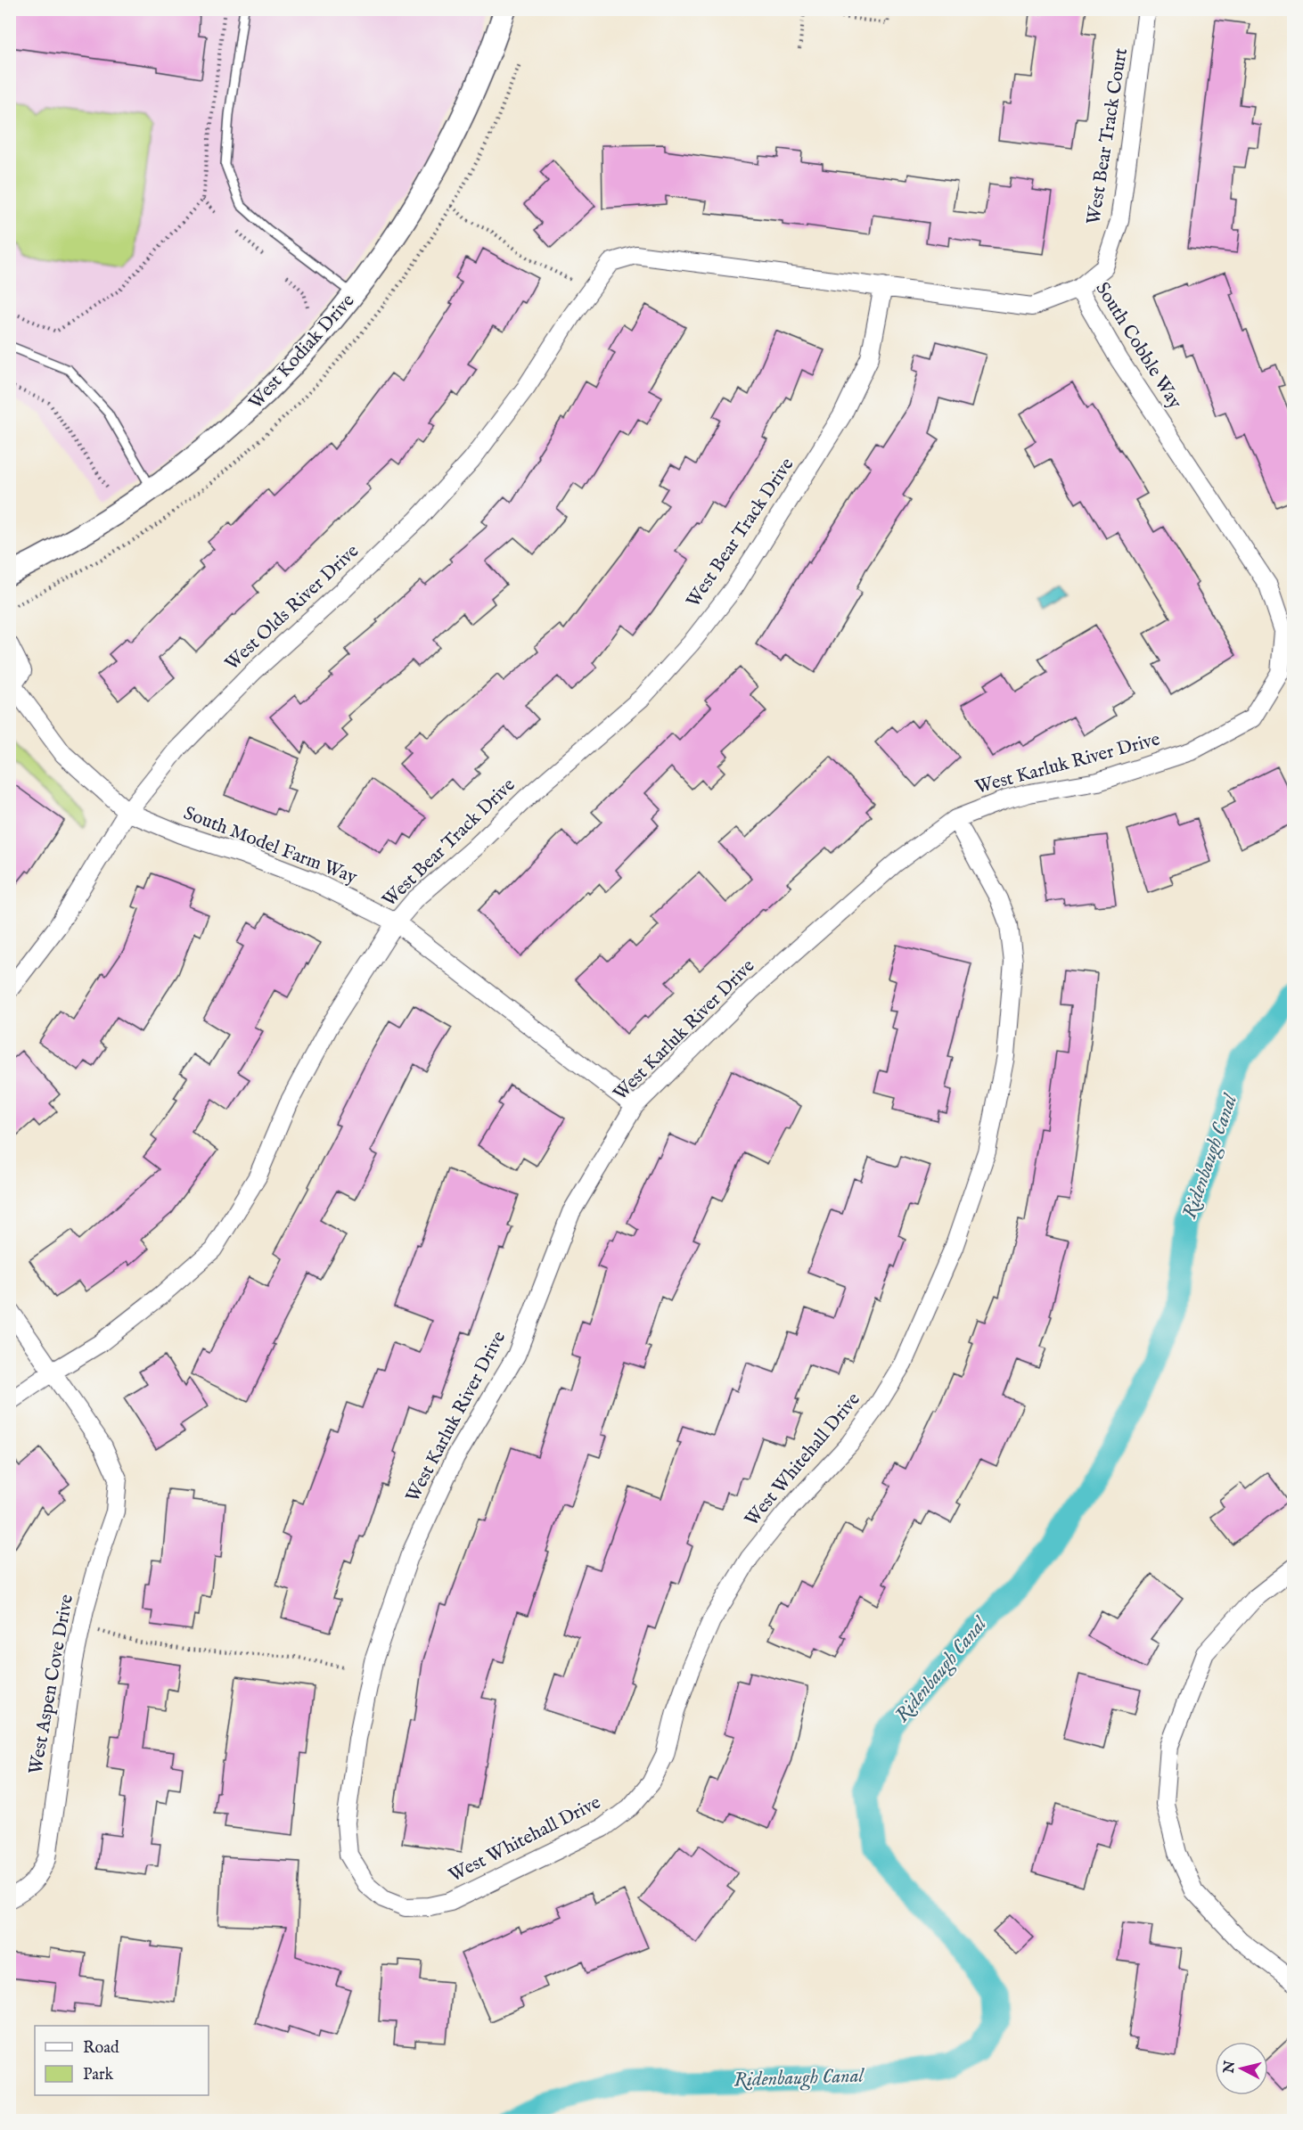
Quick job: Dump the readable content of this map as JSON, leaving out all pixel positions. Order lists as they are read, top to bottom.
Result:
{
  "streets": {
    "street": [
      "West Bear Track Court",
      "South Cobble Way",
      "West Kodiak Drive",
      "West Bear Track Drive",
      "West Olds River Drive",
      "West Karluk River Drive",
      "South Model Farm Way",
      "West Whitehall Drive",
      "West Aspen Cove Drive"
    ]
  },
  "crossings": [
    ["West Bear Track Court", "South Cobble Way"],
    ["South Cobble Way", "West Bear Track Drive"],
    ["South Cobble Way", "West Olds River Drive"],
    ["South Cobble Way", "West Karluk River Drive"],
    ["West Bear Track Drive", "South Model Farm Way"],
    ["West Bear Track Drive", "West Aspen Cove Drive"],
    ["West Olds River Drive", "South Model Farm Way"],
    ["West Karluk River Drive", "South Model Farm Way"],
    ["West Karluk River Drive", "West Whitehall Drive"]
  ],
  "water": ["Ridenbaugh Canal"],
  "legend": ["Road", "Park"],
  "north": "left"
}
